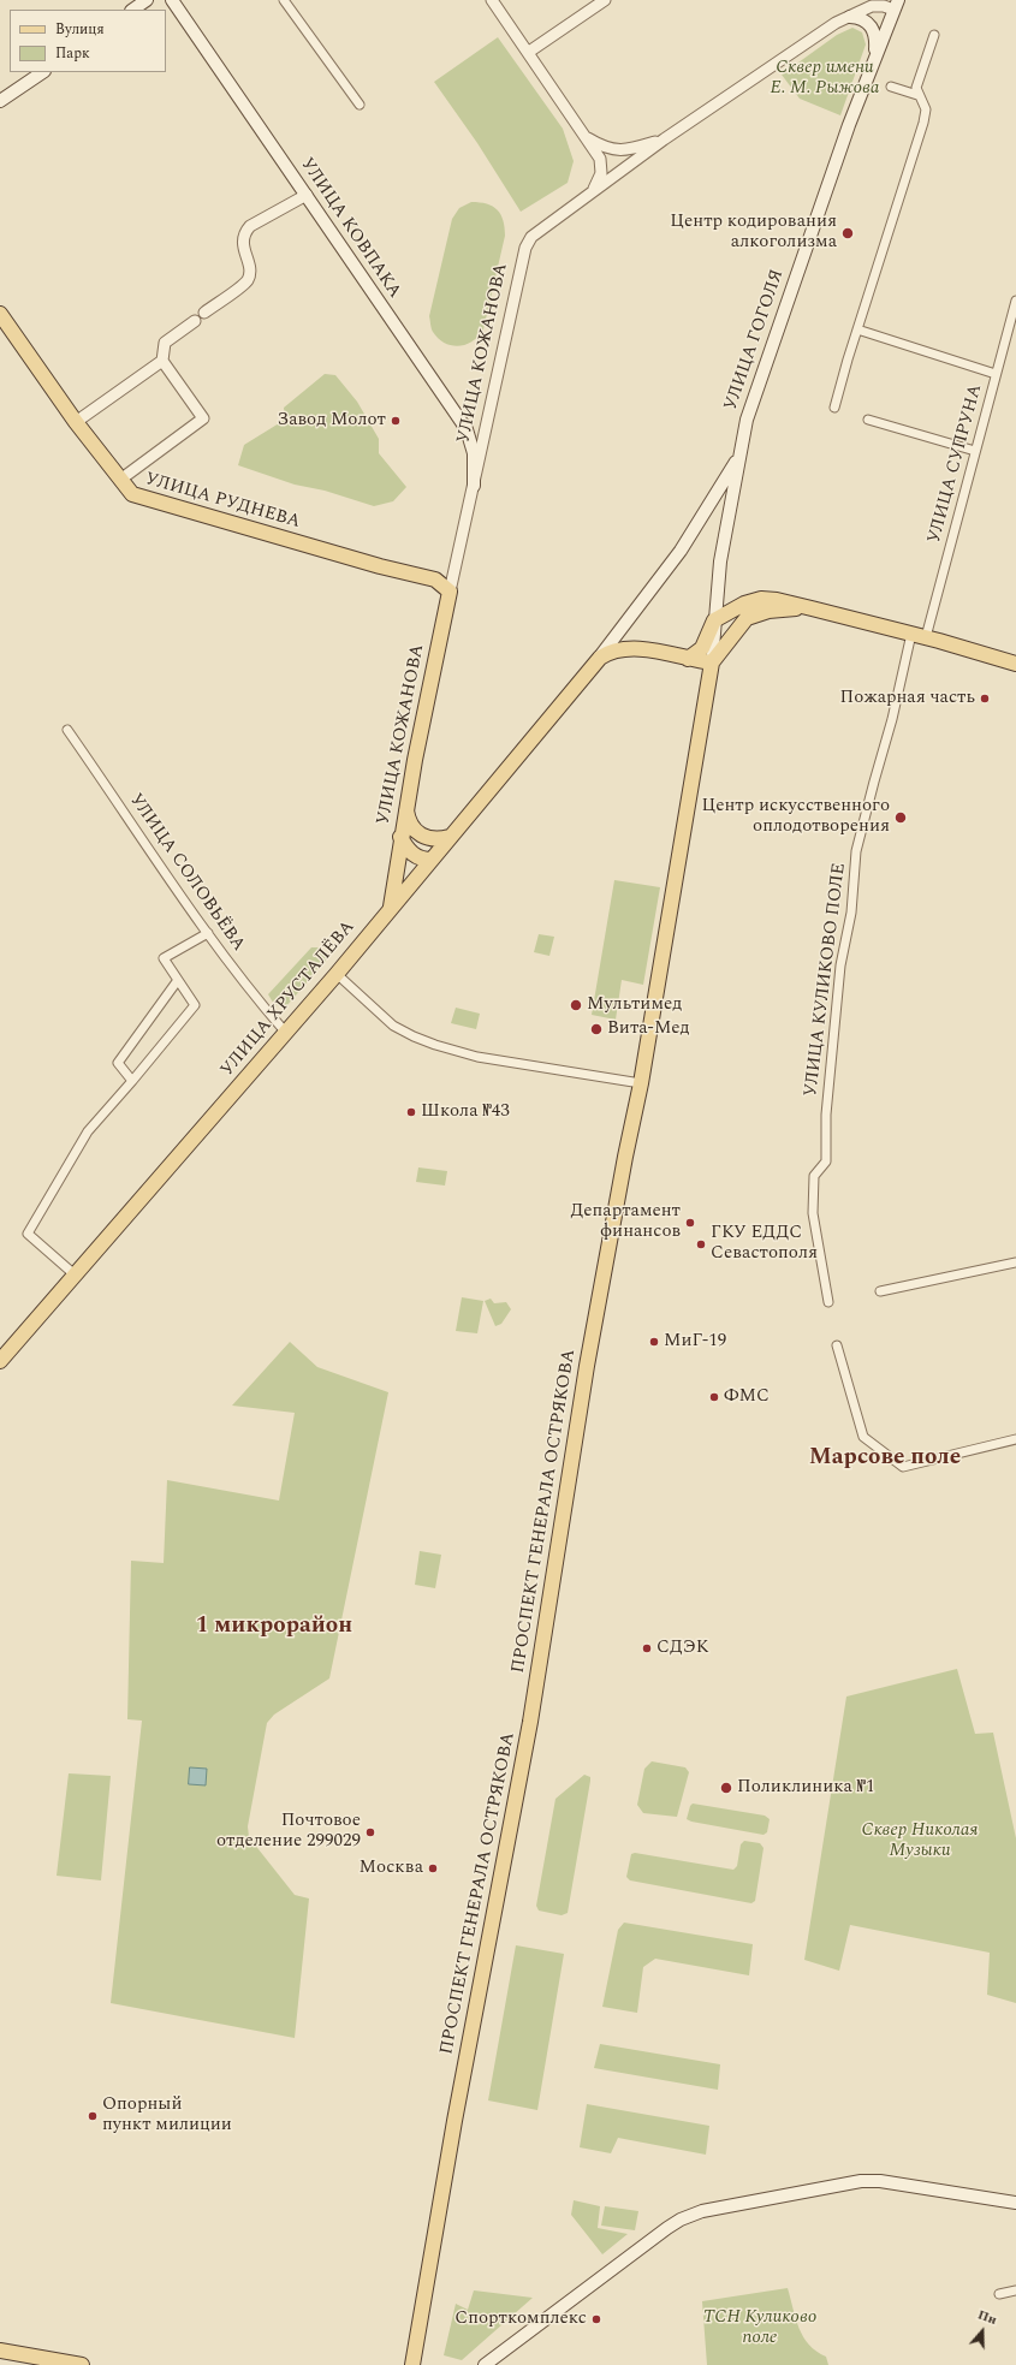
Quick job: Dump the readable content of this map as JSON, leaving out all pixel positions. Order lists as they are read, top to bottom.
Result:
{
  "streets": {
    "main road": [
      "УЛИЦА КОВПАКА",
      "УЛИЦА ГОГОЛЯ",
      "УЛИЦА КОЖАНОВА",
      "УЛИЦА РУДНЕВА",
      "УЛИЦА ХРУСТАЛЁВА",
      "ПРОСПЕКТ ГЕНЕРАЛА ОСТРЯКОВА"
    ],
    "street": ["УЛИЦА СУПРУНА", "УЛИЦА СОЛОВЬЁВА", "УЛИЦА КУЛИКОВО ПОЛЕ"]
  },
  "crossings": [
    ["УЛИЦА КОВПАКА", "УЛИЦА КОЖАНОВА"],
    ["УЛИЦА ГОГОЛЯ", "УЛИЦА КОЖАНОВА"],
    ["УЛИЦА ГОГОЛЯ", "УЛИЦА ХРУСТАЛЁВА"],
    ["УЛИЦА ГОГОЛЯ", "ПРОСПЕКТ ГЕНЕРАЛА ОСТРЯКОВА"],
    ["УЛИЦА КОЖАНОВА", "УЛИЦА РУДНЕВА"],
    ["УЛИЦА КОЖАНОВА", "УЛИЦА ХРУСТАЛЁВА"],
    ["УЛИЦА СОЛОВЬЁВА", "УЛИЦА ХРУСТАЛЁВА"],
    ["УЛИЦА ХРУСТАЛЁВА", "ПРОСПЕКТ ГЕНЕРАЛА ОСТРЯКОВА"]
  ],
  "districts": ["Марсове поле", "1 микрорайон"],
  "parks": ["Сквер имени Е. М. Рыжова", "Сквер Николая Музыки", "ТСН Куликово поле"],
  "places": [
    "Центр кодирования алкоголизма",
    "Завод Молот",
    "Пожарная часть",
    "Центр искусственного оплодотворения",
    "Мультимед",
    "Вита-Мед",
    "Школа №43",
    "Департамент финансов",
    "ГКУ ЕДДС Севастополя",
    "МиГ-19",
    "ФМС",
    "СДЭК",
    "Поликлиника №1",
    "Почтовое отделение 299029",
    "Москва",
    "Опорный пункт милиции",
    "Спорткомплекс"
  ],
  "legend": ["Вулиця", "Парк"],
  "north": "top"
}
